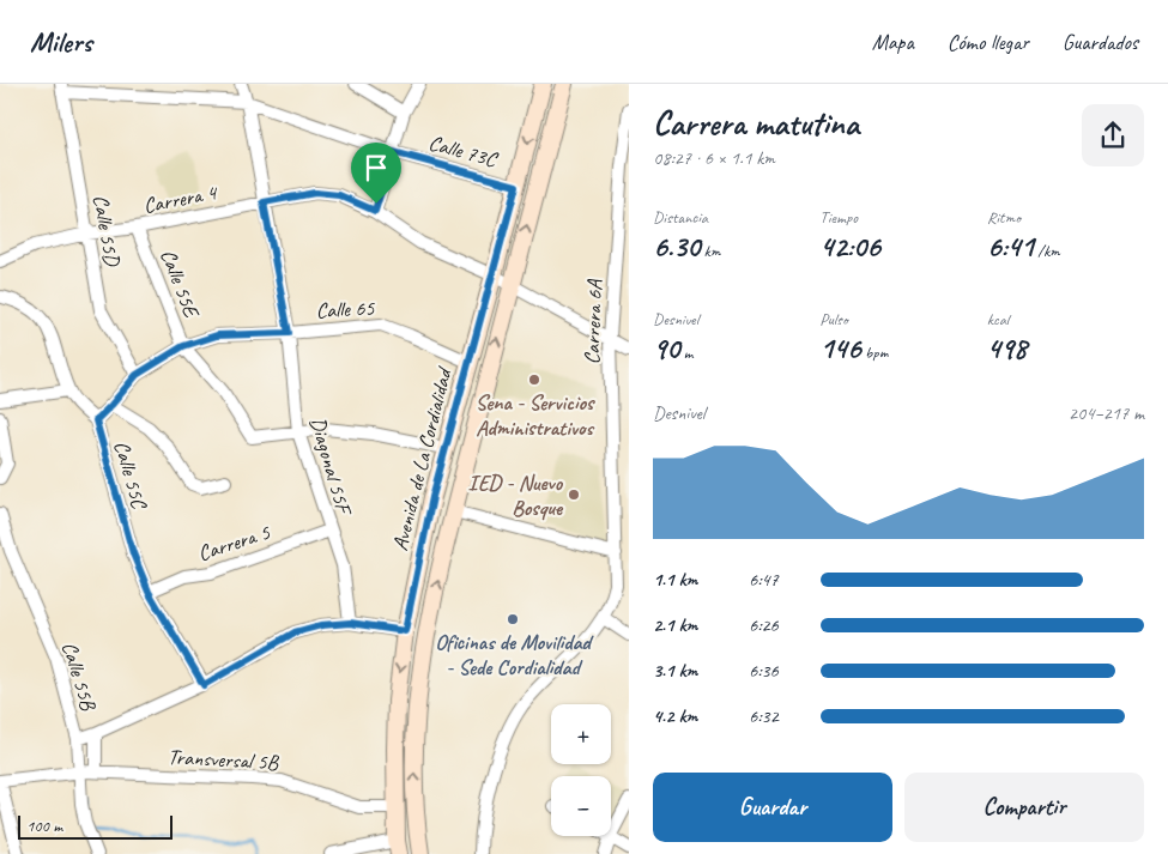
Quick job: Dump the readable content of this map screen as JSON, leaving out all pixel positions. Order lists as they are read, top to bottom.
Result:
{
  "streets": {
    "main road": ["Avenida de La Cordialidad"],
    "street": [
      "Calle 73C",
      "Carrera 4",
      "Calle 55D",
      "Calle 55E",
      "Calle 65",
      "Carrera 6A",
      "Diagonal 55F",
      "Calle 55C",
      "Carrera 5",
      "Calle 55B",
      "Transversal 5B"
    ]
  },
  "crossings": [
    ["Calle 73C", "Calle 55D"],
    ["Calle 73C", "Avenida de La Cordialidad"],
    ["Calle 73C", "Diagonal 55F"],
    ["Carrera 4", "Calle 55D"],
    ["Carrera 4", "Calle 55E"],
    ["Carrera 4", "Carrera 6A"],
    ["Carrera 4", "Avenida de La Cordialidad"],
    ["Carrera 4", "Diagonal 55F"],
    ["Calle 55D", "Calle 65"],
    ["Calle 55E", "Calle 65"],
    ["Calle 55E", "Diagonal 55F"],
    ["Calle 65", "Avenida de La Cordialidad"],
    ["Calle 65", "Diagonal 55F"],
    ["Calle 65", "Calle 55C"],
    ["Avenida de La Cordialidad", "Transversal 5B"],
    ["Diagonal 55F", "Carrera 5"],
    ["Calle 55C", "Carrera 5"],
    ["Calle 55B", "Transversal 5B"]
  ],
  "places": ["Sena - Servicios Administrativos", "IED - Nuevo Bosque", "Oficinas de Movilidad - Sede Cordialidad"],
  "scale_bar": "100 m",
  "page": {
    "header": "Milers",
    "nav": ["Mapa", "Cómo llegar", "Guardados"],
    "heading": ["Carrera matutina", "08:27 · 6 × 1.1 km"],
    "stats": [
      ["Distancia", "6.30 km"],
      ["Tiempo", "42:06"],
      ["Ritmo", "6:41 /km"],
      ["Desnivel", "90 m"],
      ["Pulso", "146 bpm"],
      ["kcal", "498"]
    ],
    "chart": ["Desnivel", "204–217 m"],
    "list": [
      {
        "name": "1.1 km",
        "note": "6:47"
      },
      {
        "name": "2.1 km",
        "note": "6:26"
      },
      {
        "name": "3.1 km",
        "note": "6:36"
      },
      {
        "name": "4.2 km",
        "note": "6:32"
      }
    ],
    "map_buttons": ["+", "−"],
    "buttons": ["Guardar", "Compartir"],
    "scale": "100 m"
  }
}
